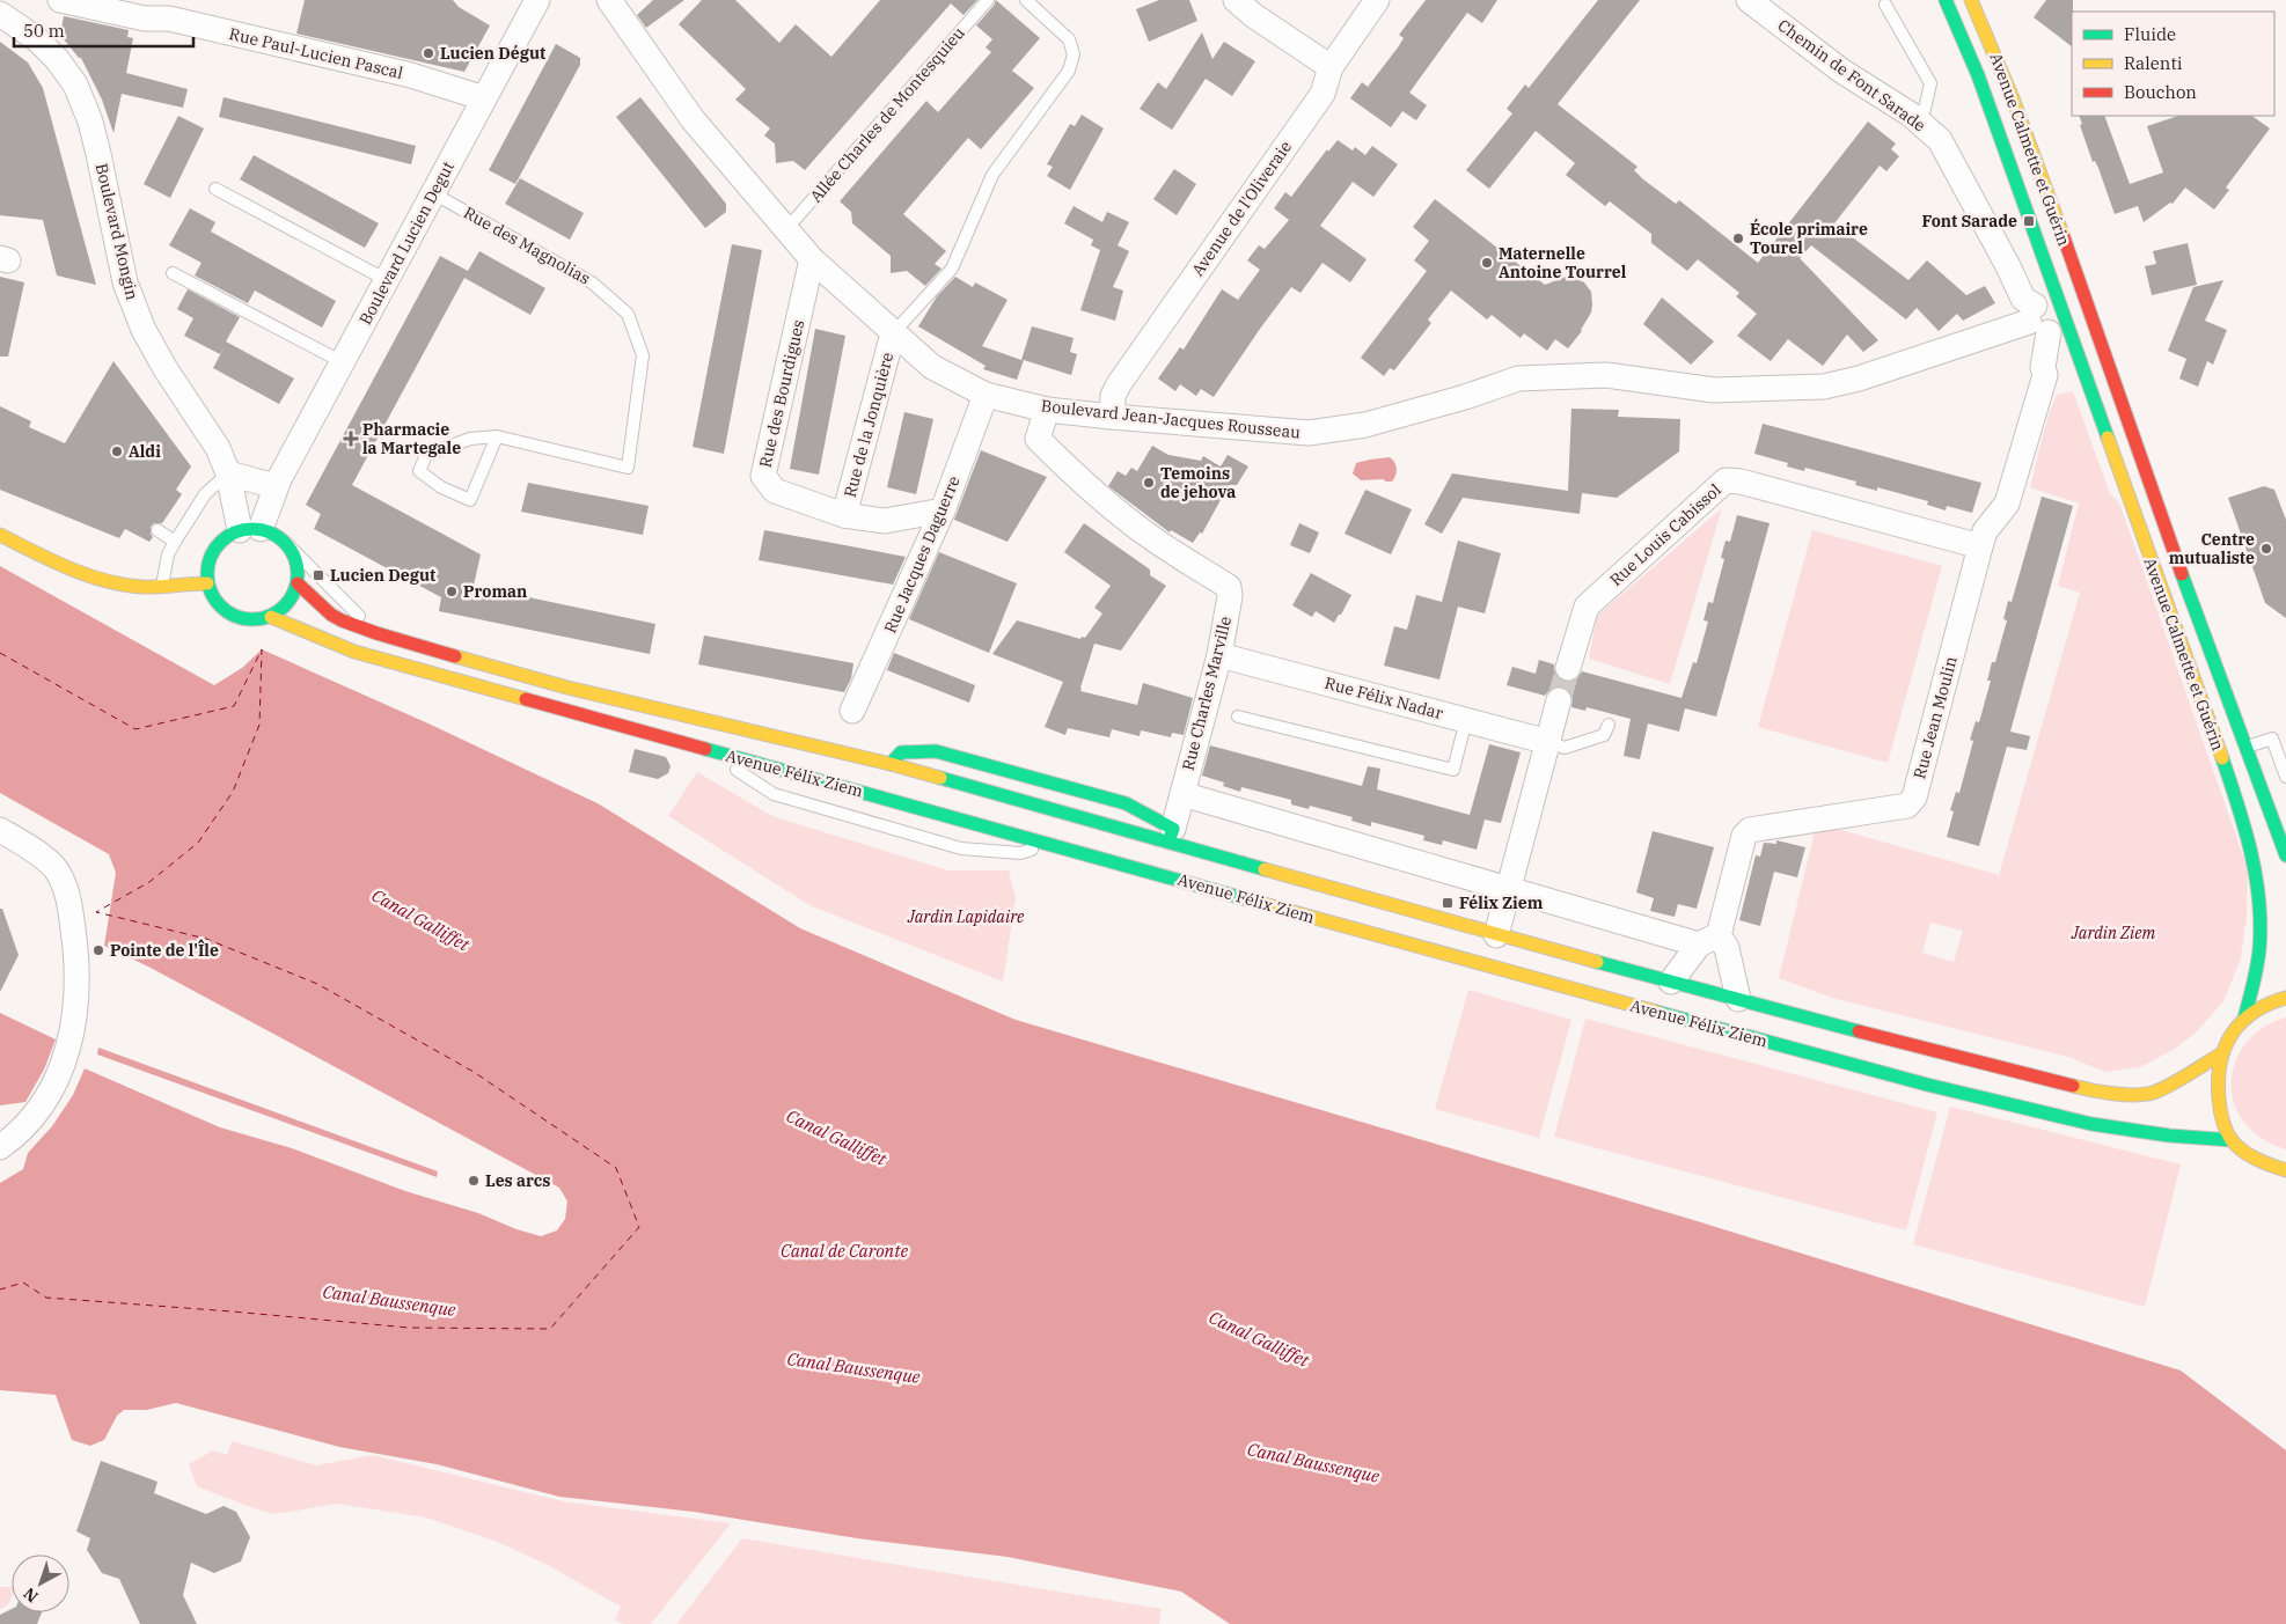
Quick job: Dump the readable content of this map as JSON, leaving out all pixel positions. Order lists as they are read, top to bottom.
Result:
{
  "streets": {
    "main road": ["Avenue Calmette et Guérin", "Avenue Félix Ziem"],
    "street": [
      "Rue Paul-Lucien Pascal",
      "Chemin de Font Sarade",
      "Avenue de l'Oliveraie",
      "Boulevard Mongin",
      "Boulevard Lucien Degut",
      "Rue des Bourdigues",
      "Boulevard Jean-Jacques Rousseau",
      "Rue de la Jonquière",
      "Rue Louis Cabissol",
      "Rue Jacques Daguerre",
      "Rue Charles Marville",
      "Rue Félix Nadar",
      "Rue Jean Moulin"
    ],
    "lane": ["Allée Charles de Montesquieu", "Rue des Magnolias"]
  },
  "crossings": [
    ["Rue Paul-Lucien Pascal", "Boulevard Lucien Degut"],
    ["Chemin de Font Sarade", "Avenue Calmette et Guérin"],
    ["Chemin de Font Sarade", "Boulevard Jean-Jacques Rousseau"],
    ["Chemin de Font Sarade", "Rue Jean Moulin"],
    ["Allée Charles de Montesquieu", "Boulevard Jean-Jacques Rousseau"],
    ["Avenue Calmette et Guérin", "Boulevard Jean-Jacques Rousseau"],
    ["Avenue Calmette et Guérin", "Rue Jean Moulin"],
    ["Avenue de l'Oliveraie", "Boulevard Jean-Jacques Rousseau"],
    ["Boulevard Mongin", "Boulevard Lucien Degut"],
    ["Boulevard Mongin", "Avenue Félix Ziem"],
    ["Boulevard Lucien Degut", "Rue des Magnolias"],
    ["Boulevard Lucien Degut", "Avenue Félix Ziem"],
    ["Rue des Bourdigues", "Boulevard Jean-Jacques Rousseau"],
    ["Rue des Bourdigues", "Rue de la Jonquière"],
    ["Rue des Bourdigues", "Rue Jacques Daguerre"],
    ["Boulevard Jean-Jacques Rousseau", "Rue de la Jonquière"],
    ["Boulevard Jean-Jacques Rousseau", "Rue Jacques Daguerre"],
    ["Boulevard Jean-Jacques Rousseau", "Rue Charles Marville"],
    ["Boulevard Jean-Jacques Rousseau", "Rue Jean Moulin"],
    ["Rue Louis Cabissol", "Rue Jean Moulin"],
    ["Rue Charles Marville", "Rue Félix Nadar"],
    ["Rue Charles Marville", "Avenue Félix Ziem"],
    ["Rue Jean Moulin", "Avenue Félix Ziem"]
  ],
  "water": ["Canal Galliffet", "Canal de Caronte", "Canal Baussenque"],
  "parks": ["Jardin Lapidaire", "Jardin Ziem"],
  "places": {
    "other": [
      "Lucien Dégut",
      "École primaire Tourel",
      "Maternelle Antoine Tourrel",
      "Aldi",
      "Temoins de jehova",
      "Centre mutualiste",
      "Proman",
      "Pointe de l'Île",
      "Les arcs"
    ],
    "transit": ["Font Sarade", "Lucien Degut", "Félix Ziem"],
    "health": ["Pharmacie la Martegale"]
  },
  "legend": ["Fluide", "Ralenti", "Bouchon"],
  "scale_bar": "50 m",
  "north": "bottom left"
}
